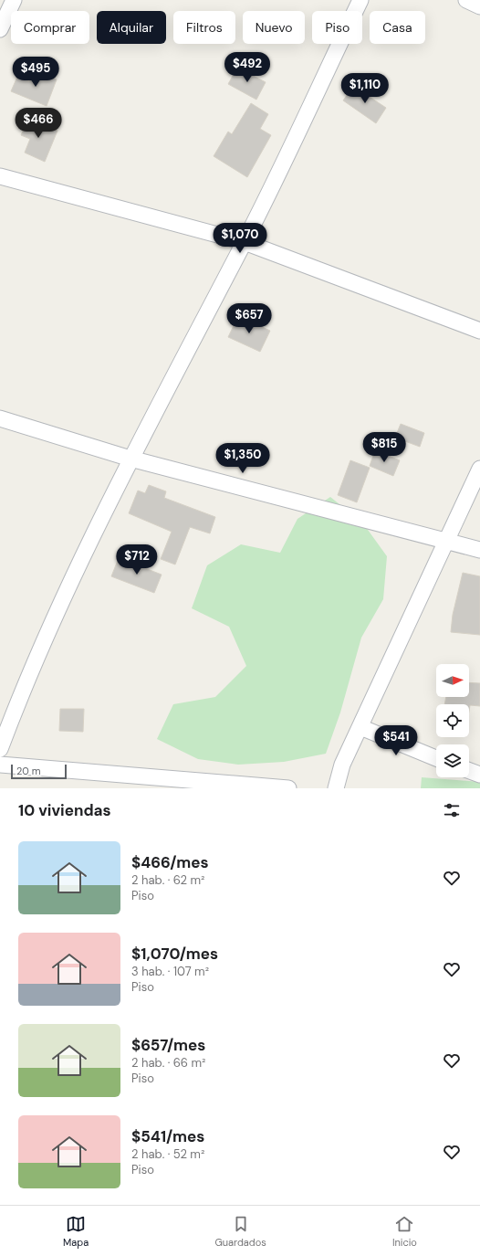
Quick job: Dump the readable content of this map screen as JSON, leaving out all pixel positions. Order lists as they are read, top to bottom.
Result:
{
  "scale_bar": "20 m",
  "north": "right",
  "page": {
    "chip": [
      "Comprar",
      "Alquilar",
      "Filtros",
      "Nuevo",
      "Piso",
      "Casa"
    ],
    "price": [
      "$492",
      "$495",
      "$1,110",
      "$466",
      "$1,070",
      "$657",
      "$815",
      "$1,350",
      "$712",
      "$541"
    ],
    "scale": "20 m",
    "heading": "10 viviendas",
    "list": [
      {
        "name": "$466/mes",
        "note": "2 hab. · 62 m² · Piso"
      },
      {
        "name": "$1,070/mes",
        "note": "3 hab. · 107 m² · Piso"
      },
      {
        "name": "$657/mes",
        "note": "2 hab. · 66 m² · Piso"
      },
      {
        "name": "$541/mes",
        "note": "2 hab. · 52 m² · Piso"
      }
    ],
    "tabs": ["Mapa", "Guardados", "Inicio"]
  }
}
